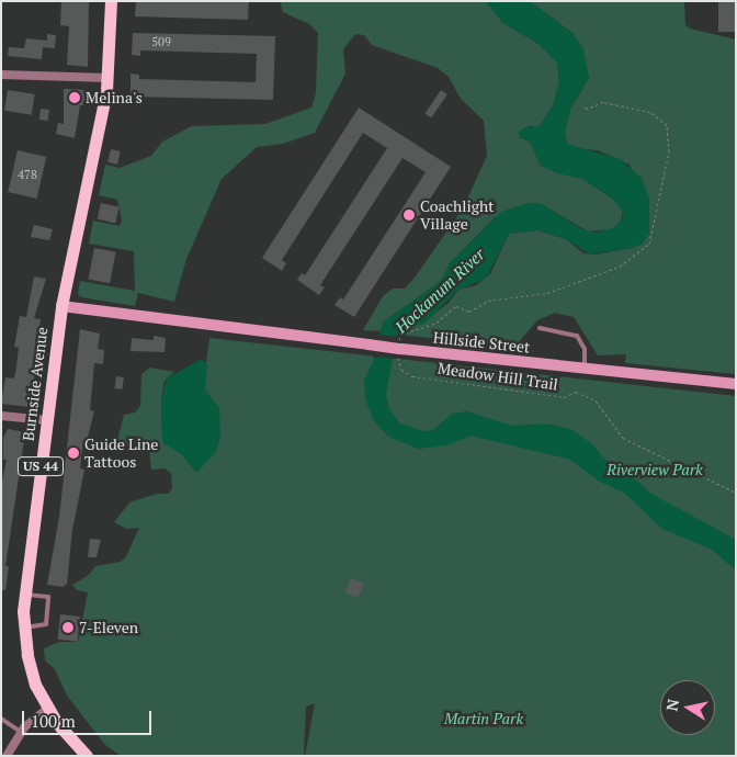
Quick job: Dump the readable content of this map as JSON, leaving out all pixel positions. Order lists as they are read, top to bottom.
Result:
{
  "streets": {
    "main road": ["Hillside Street", "Burnside Avenue", "US 44"],
    "path": ["Meadow Hill Trail"]
  },
  "crossings": [
    ["Hillside Street", "Meadow Hill Trail"],
    ["Hillside Street", "Burnside Avenue"]
  ],
  "water": ["Hockanum River"],
  "parks": ["Riverview Park", "Martin Park"],
  "places": [
    "Melina's",
    "Coachlight Village",
    "Guide Line Tattoos",
    "7-Eleven"
  ],
  "house_numbers": ["509", "478"],
  "scale_bar": "100 m",
  "north": "left"
}
